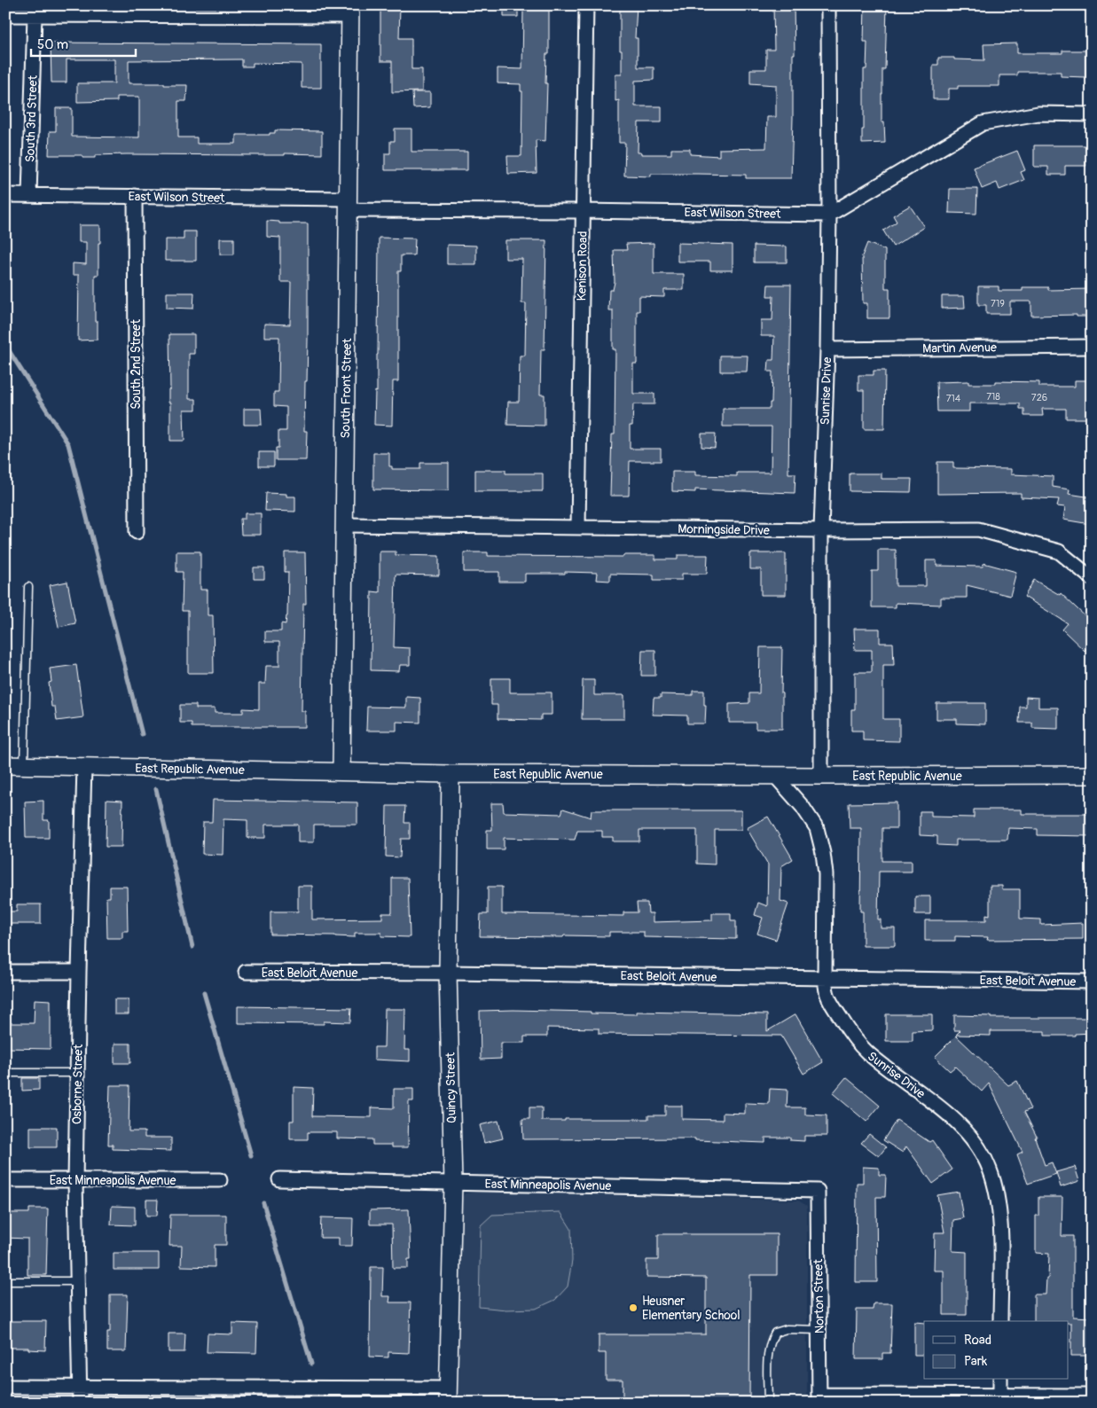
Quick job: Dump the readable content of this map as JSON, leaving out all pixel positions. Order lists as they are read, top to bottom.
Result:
{
  "streets": {
    "street": [
      "South 3rd Street",
      "East Wilson Street",
      "Kenison Road",
      "Martin Avenue",
      "South 2nd Street",
      "South Front Street",
      "Sunrise Drive",
      "Morningside Drive",
      "East Republic Avenue",
      "East Beloit Avenue",
      "Osborne Street",
      "Quincy Street",
      "East Minneapolis Avenue",
      "Norton Street"
    ]
  },
  "crossings": [
    ["South 3rd Street", "East Wilson Street"],
    ["East Wilson Street", "Kenison Road"],
    ["East Wilson Street", "South 2nd Street"],
    ["East Wilson Street", "South Front Street"],
    ["East Wilson Street", "Sunrise Drive"],
    ["Kenison Road", "Morningside Drive"],
    ["Martin Avenue", "Sunrise Drive"],
    ["South Front Street", "Morningside Drive"],
    ["South Front Street", "East Republic Avenue"],
    ["Sunrise Drive", "Morningside Drive"],
    ["Sunrise Drive", "East Republic Avenue"],
    ["Sunrise Drive", "East Beloit Avenue"],
    ["East Republic Avenue", "Osborne Street"],
    ["East Republic Avenue", "Quincy Street"],
    ["East Beloit Avenue", "Quincy Street"],
    ["Osborne Street", "East Minneapolis Avenue"],
    ["Quincy Street", "East Minneapolis Avenue"],
    ["East Minneapolis Avenue", "Norton Street"]
  ],
  "places": ["Heusner Elementary School"],
  "house_numbers": [
    "719",
    "718",
    "726",
    "714"
  ],
  "legend": ["Road", "Park"],
  "scale_bar": "50 m"
}
